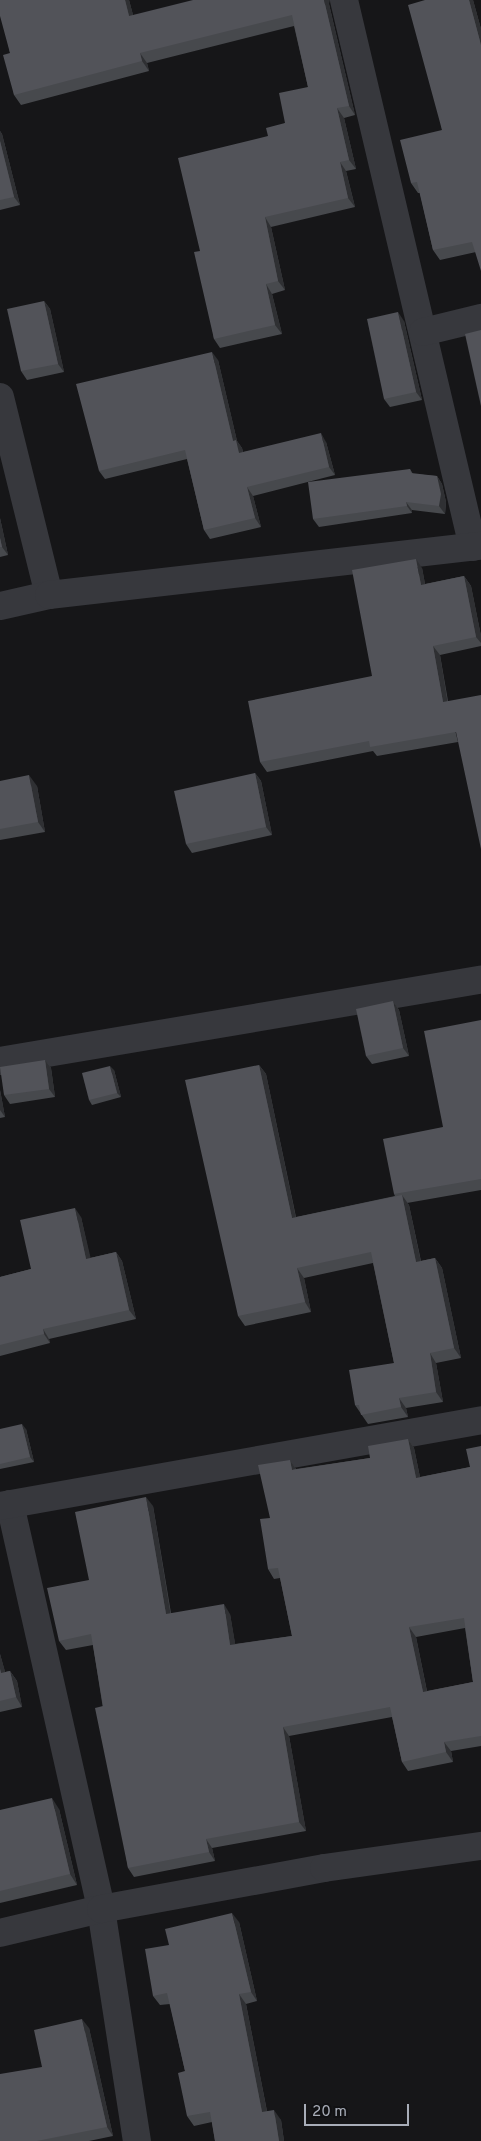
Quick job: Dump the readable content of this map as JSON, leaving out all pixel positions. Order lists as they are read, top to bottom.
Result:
{
  "scale_bar": "20 m"
}
